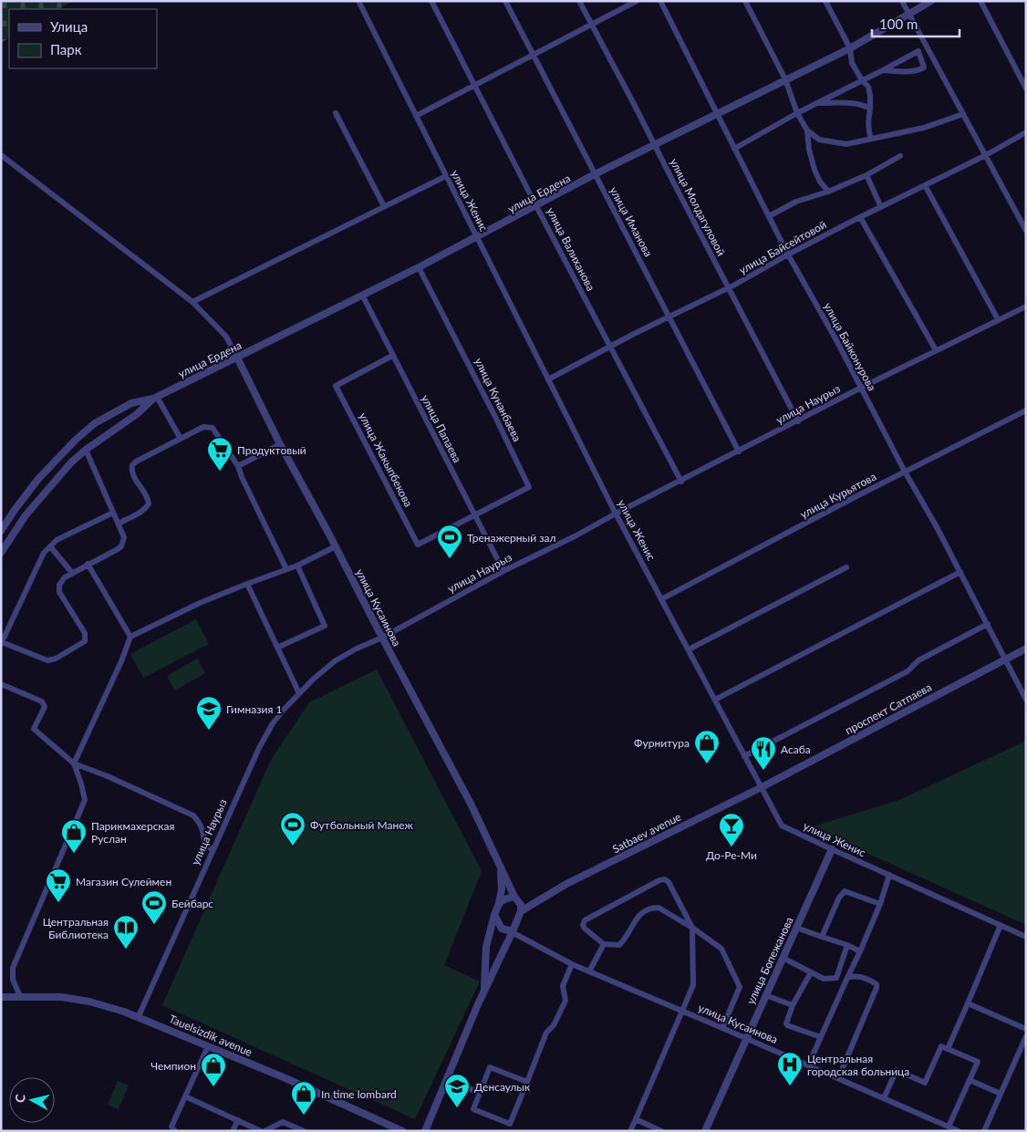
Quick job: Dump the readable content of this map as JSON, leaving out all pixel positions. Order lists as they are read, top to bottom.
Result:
{
  "streets": {
    "street": [
      "улица Ердена",
      "улица Женис",
      "улица Молдагуловой",
      "улица Иманова",
      "улица Байсейтовой",
      "улица Валиханова",
      "улица Байконурова",
      "улица Кунанбаева",
      "улица Наурыз",
      "улица Папаева",
      "улица Жакыпбекова",
      "улица Курьятова",
      "улица Кусаинова",
      "проспект Сатпаева",
      "Satbaev avenue",
      "улица Бопежанова",
      "Tauelsizdik avenue"
    ]
  },
  "crossings": [
    ["улица Ердена", "улица Женис"],
    ["улица Ердена", "улица Молдагуловой"],
    ["улица Ердена", "улица Иманова"],
    ["улица Ердена", "улица Валиханова"],
    ["улица Ердена", "улица Байконурова"],
    ["улица Ердена", "улица Кунанбаева"],
    ["улица Ердена", "улица Папаева"],
    ["улица Ердена", "улица Кусаинова"],
    ["улица Женис", "улица Байсейтовой"],
    ["улица Женис", "улица Наурыз"],
    ["улица Женис", "улица Курьятова"],
    ["улица Женис", "проспект Сатпаева"],
    ["улица Женис", "Satbaev avenue"],
    ["улица Женис", "улица Бопежанова"],
    ["улица Молдагуловой", "улица Байсейтовой"],
    ["улица Молдагуловой", "улица Наурыз"],
    ["улица Иманова", "улица Байсейтовой"],
    ["улица Иманова", "улица Наурыз"],
    ["улица Байсейтовой", "улица Валиханова"],
    ["улица Байсейтовой", "улица Байконурова"],
    ["улица Валиханова", "улица Наурыз"],
    ["улица Байконурова", "улица Наурыз"],
    ["улица Байконурова", "улица Курьятова"],
    ["улица Байконурова", "проспект Сатпаева"],
    ["улица Кунанбаева", "улица Папаева"],
    ["улица Кунанбаева", "улица Жакыпбекова"],
    ["улица Наурыз", "улица Папаева"],
    ["улица Наурыз", "улица Кусаинова"],
    ["улица Наурыз", "Tauelsizdik avenue"],
    ["улица Папаева", "улица Жакыпбекова"],
    ["улица Кусаинова", "улица Бопежанова"],
    ["проспект Сатпаева", "Satbaev avenue"]
  ],
  "places": {
    "supermarket": ["Продуктовый", "Магазин Сулеймен"],
    "sports": ["Тренажерный зал", "Футбольный Манеж", "Бейбарс"],
    "school or university": ["Гимназия 1", "Денсаулык"],
    "shop": [
      "Фурнитура",
      "Парикмахерская Руслан",
      "Чемпион",
      "In time lombard"
    ],
    "restaurant": ["Асаба"],
    "bar": ["До-Ре-Ми"],
    "library": ["Центральная Библиотека"],
    "hospital": ["Центральная городская больница"]
  },
  "legend": ["Улица", "Парк"],
  "scale_bar": "100 m",
  "north": "left"
}
